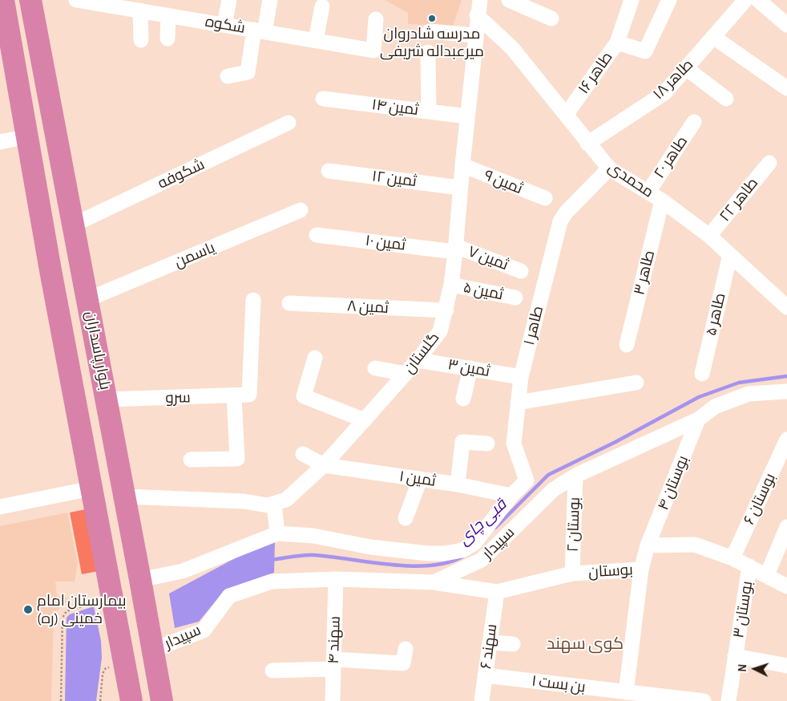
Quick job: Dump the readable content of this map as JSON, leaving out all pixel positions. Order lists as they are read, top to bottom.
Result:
{
  "streets": {
    "highway": ["بلوار پاسداران"],
    "street": [
      "شکوه",
      "طاهر ۱۶",
      "طاهر ۱۸",
      "ثمین ۱۴",
      "طاهر ۲۰",
      "شکوفه",
      "ثمین ۱۲",
      "محمدی",
      "ثمین ۹",
      "طاهر ۲۲",
      "ثمین ۱۰",
      "یاسمن",
      "ثمین ۷",
      "طاهر ۳",
      "ثمین ۵",
      "ثمین ۸",
      "طاهر ۵",
      "طاهر ۱",
      "گلستان",
      "ثمین ۳",
      "سرو",
      "ثمین ۱",
      "بوستان ۴",
      "بوستان ۶",
      "بوستان ۲",
      "سپیدار",
      "بوستان",
      "بوستان ۳",
      "سهند ۴",
      "سهند ۶",
      "بن بست ۱"
    ]
  },
  "crossings": [
    ["طاهر ۱۶", "محمدی"],
    ["طاهر ۱۸", "محمدی"],
    ["ثمین ۱۴", "گلستان"],
    ["طاهر ۲۰", "محمدی"],
    ["شکوفه", "بلوار پاسداران"],
    ["ثمین ۱۲", "گلستان"],
    ["محمدی", "طاهر ۲۲"],
    ["محمدی", "طاهر ۳"],
    ["محمدی", "طاهر ۵"],
    ["محمدی", "طاهر ۱"],
    ["محمدی", "گلستان"],
    ["ثمین ۹", "گلستان"],
    ["ثمین ۱۰", "ثمین ۷"],
    ["ثمین ۱۰", "گلستان"],
    ["یاسمن", "بلوار پاسداران"],
    ["ثمین ۷", "گلستان"],
    ["ثمین ۵", "گلستان"],
    ["ثمین ۸", "گلستان"],
    ["طاهر ۱", "ثمین ۳"],
    ["طاهر ۱", "ثمین ۱"],
    ["بلوار پاسداران", "سرو"],
    ["بلوار پاسداران", "سپیدار"],
    ["گلستان", "ثمین ۳"],
    ["گلستان", "ثمین ۱"],
    ["بوستان ۴", "سپیدار"],
    ["بوستان ۴", "بوستان"],
    ["بوستان ۶", "بوستان"],
    ["بوستان ۲", "سپیدار"],
    ["بوستان ۲", "بوستان"],
    ["سپیدار", "بوستان"],
    ["سپیدار", "سهند ۴"],
    ["بوستان", "بوستان ۳"],
    ["بوستان", "سهند ۶"],
    ["سهند ۶", "بن بست ۱"]
  ],
  "districts": ["کوی سهند"],
  "water": ["قبی چای"],
  "places": ["مدرسه شادروان میرعبداله شریفی", "بیمارستان امام خمینی (ره)"],
  "north": "left"
}
